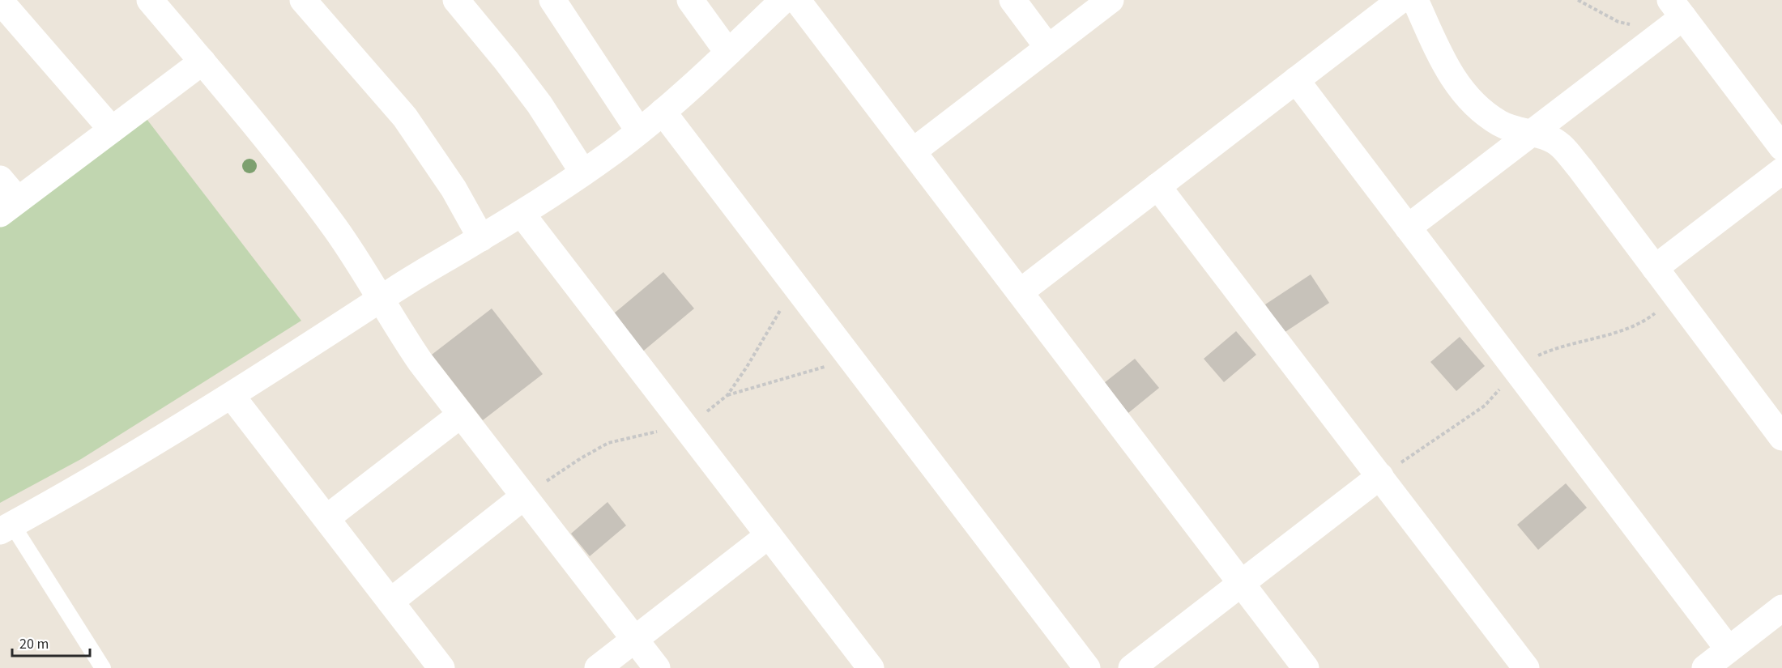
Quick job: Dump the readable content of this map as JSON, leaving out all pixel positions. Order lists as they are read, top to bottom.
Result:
{
  "scale_bar": "20 m"
}
